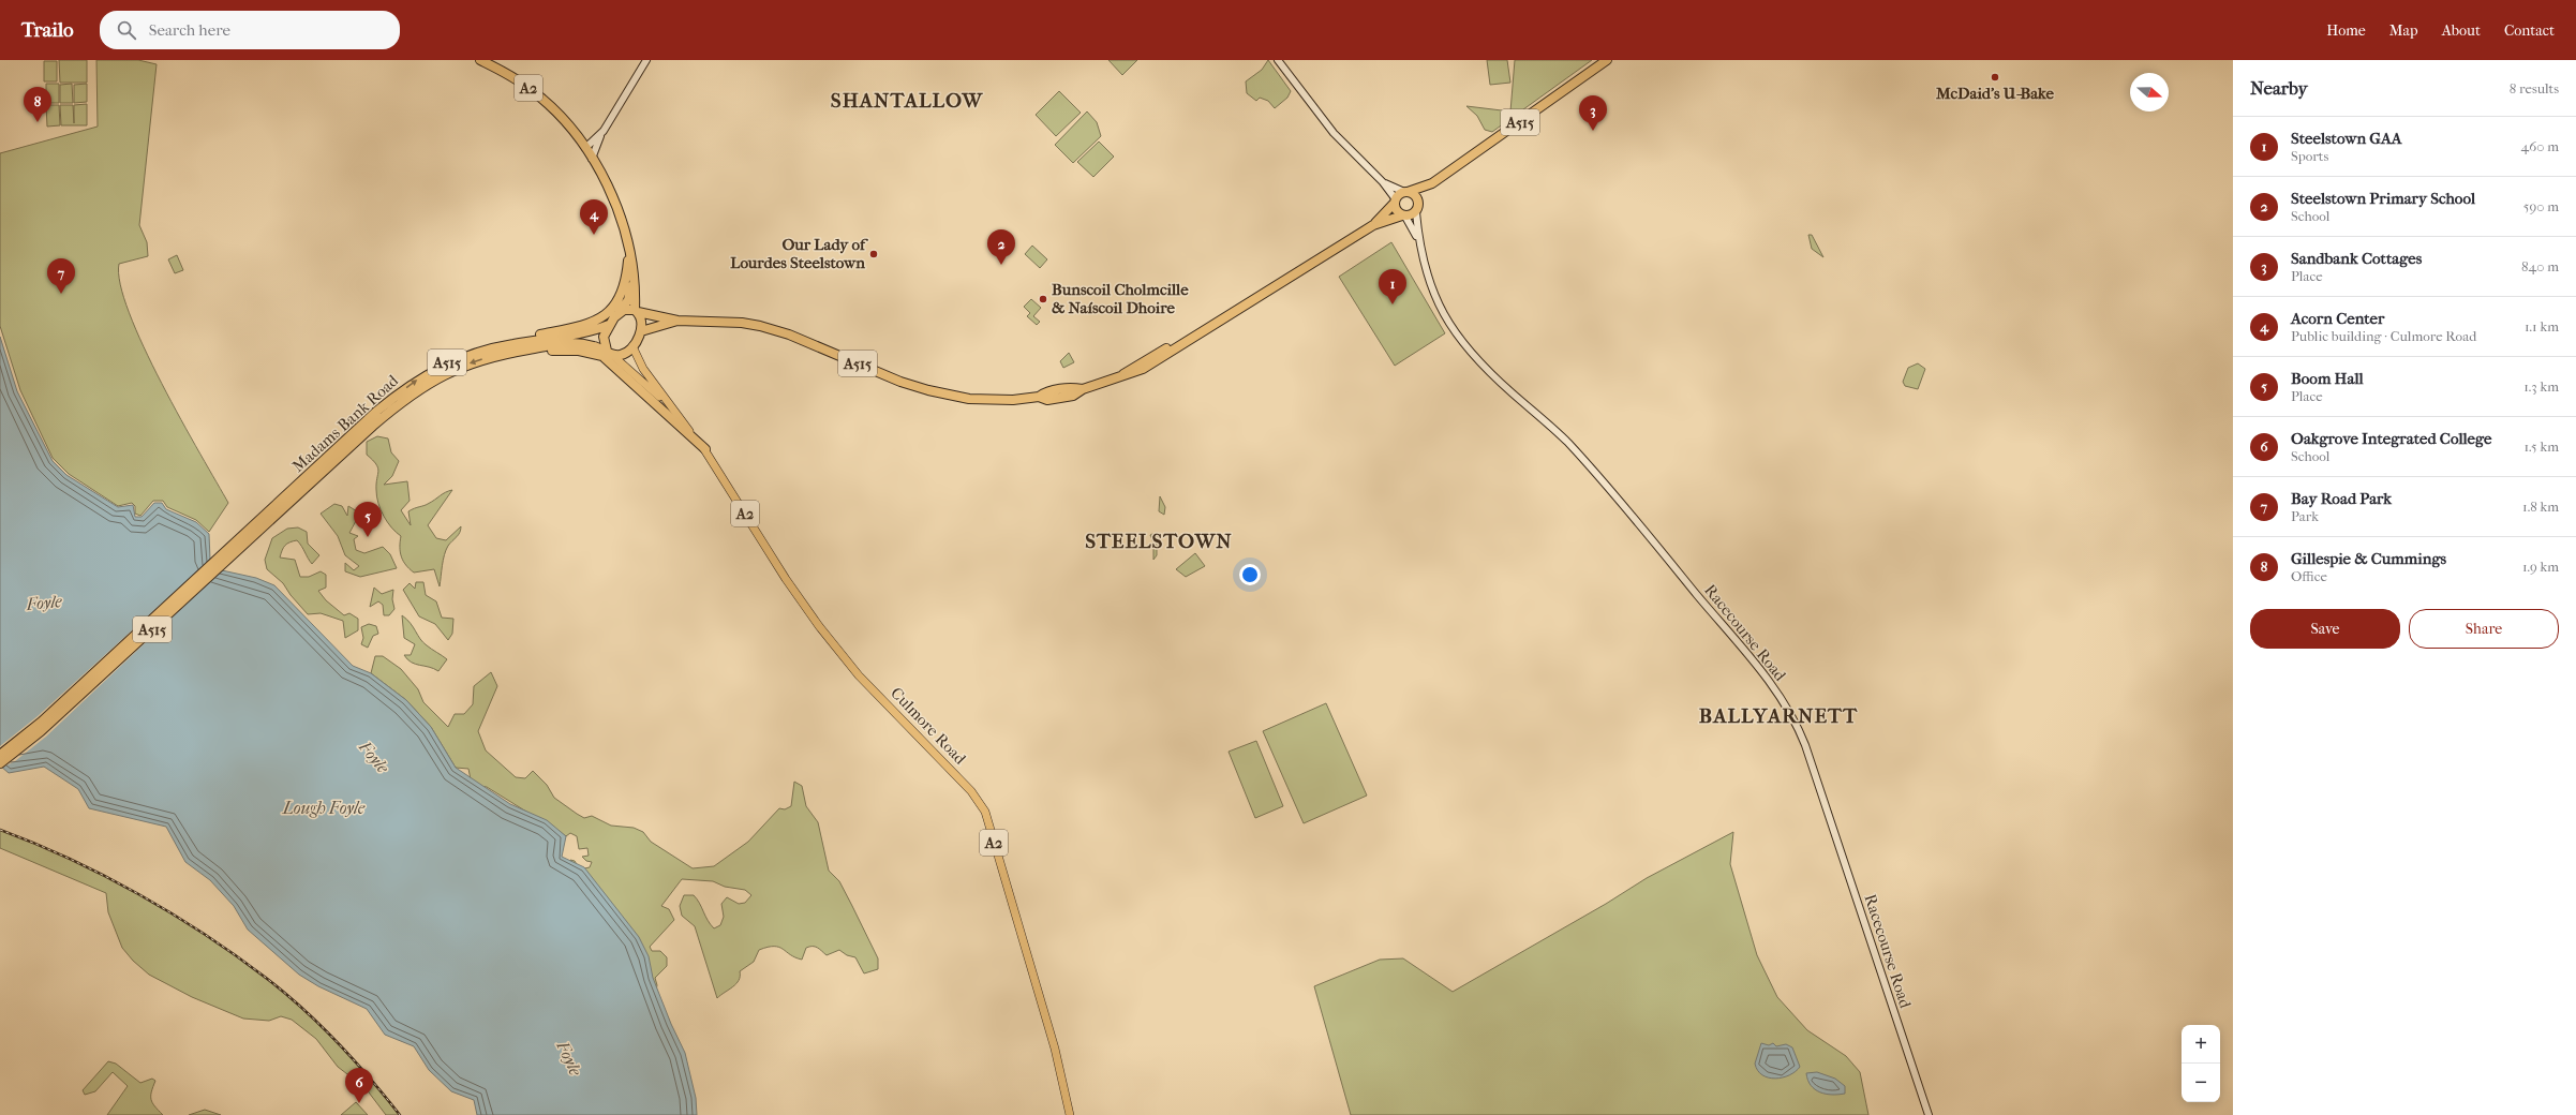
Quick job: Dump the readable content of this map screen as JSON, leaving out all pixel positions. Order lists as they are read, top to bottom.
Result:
{
  "streets": {
    "highway": ["A2", "A515", "Madams Bank Road"],
    "main road": ["Culmore Road"],
    "street": ["Racecourse Road"]
  },
  "crossings": [
    ["A2", "A515"],
    ["A2", "Madams Bank Road"],
    ["A2", "Culmore Road"],
    ["A515", "Madams Bank Road"],
    ["A515", "Racecourse Road"],
    ["A515", "Culmore Road"],
    ["Madams Bank Road", "Culmore Road"]
  ],
  "districts": ["SHANTALLOW", "STEELSTOWN", "BALLYARNETT"],
  "water": ["Foyle", "Lough Foyle"],
  "places": ["McDaid's U-Bake", "Our Lady of Lourdes Steelstown", "Bunscoil Cholmcille & Naíscoil Dhoire"],
  "north": "right",
  "page": {
    "header": "Trailo",
    "search": "Search here",
    "nav": [
      "Home",
      "Map",
      "About",
      "Contact"
    ],
    "heading": ["Nearby", "8 results"],
    "pins": [
      "8",
      "3",
      "4",
      "2",
      "7",
      "1",
      "5",
      "6"
    ],
    "list": [
      {
        "mark": "1",
        "name": "Steelstown GAA",
        "note": "Sports",
        "value": "460 m"
      },
      {
        "mark": "2",
        "name": "Steelstown Primary School",
        "note": "School",
        "value": "590 m"
      },
      {
        "mark": "3",
        "name": "Sandbank Cottages",
        "note": "Place",
        "value": "840 m"
      },
      {
        "mark": "4",
        "name": "Acorn Center",
        "note": "Public building · Culmore Road",
        "value": "1.1 km"
      },
      {
        "mark": "5",
        "name": "Boom Hall",
        "note": "Place",
        "value": "1.3 km"
      },
      {
        "mark": "6",
        "name": "Oakgrove Integrated College",
        "note": "School",
        "value": "1.5 km"
      },
      {
        "mark": "7",
        "name": "Bay Road Park",
        "note": "Park",
        "value": "1.8 km"
      },
      {
        "mark": "8",
        "name": "Gillespie & Cummings",
        "note": "Office",
        "value": "1.9 km"
      }
    ],
    "buttons": ["Save", "Share"],
    "map_buttons": ["+", "−"]
  }
}
